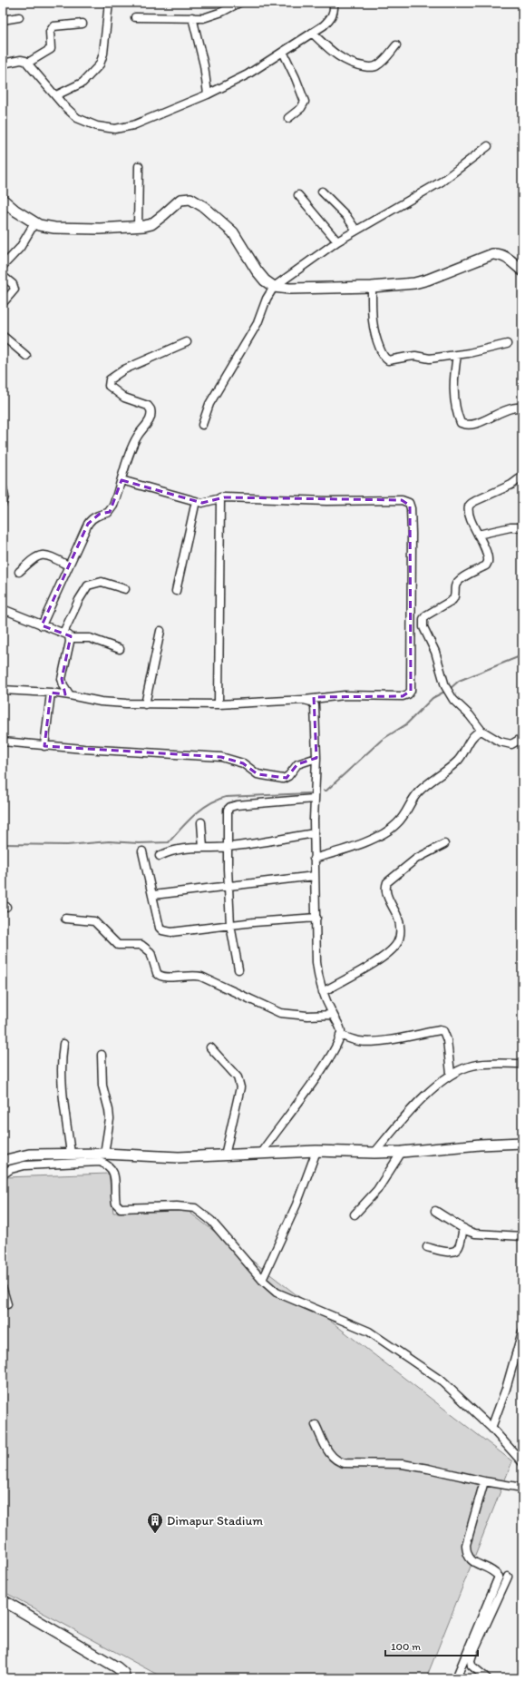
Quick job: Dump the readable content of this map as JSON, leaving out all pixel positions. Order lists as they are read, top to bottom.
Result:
{
  "places": {
    "building": ["Dimapur Stadium"]
  },
  "scale_bar": "100 m"
}
